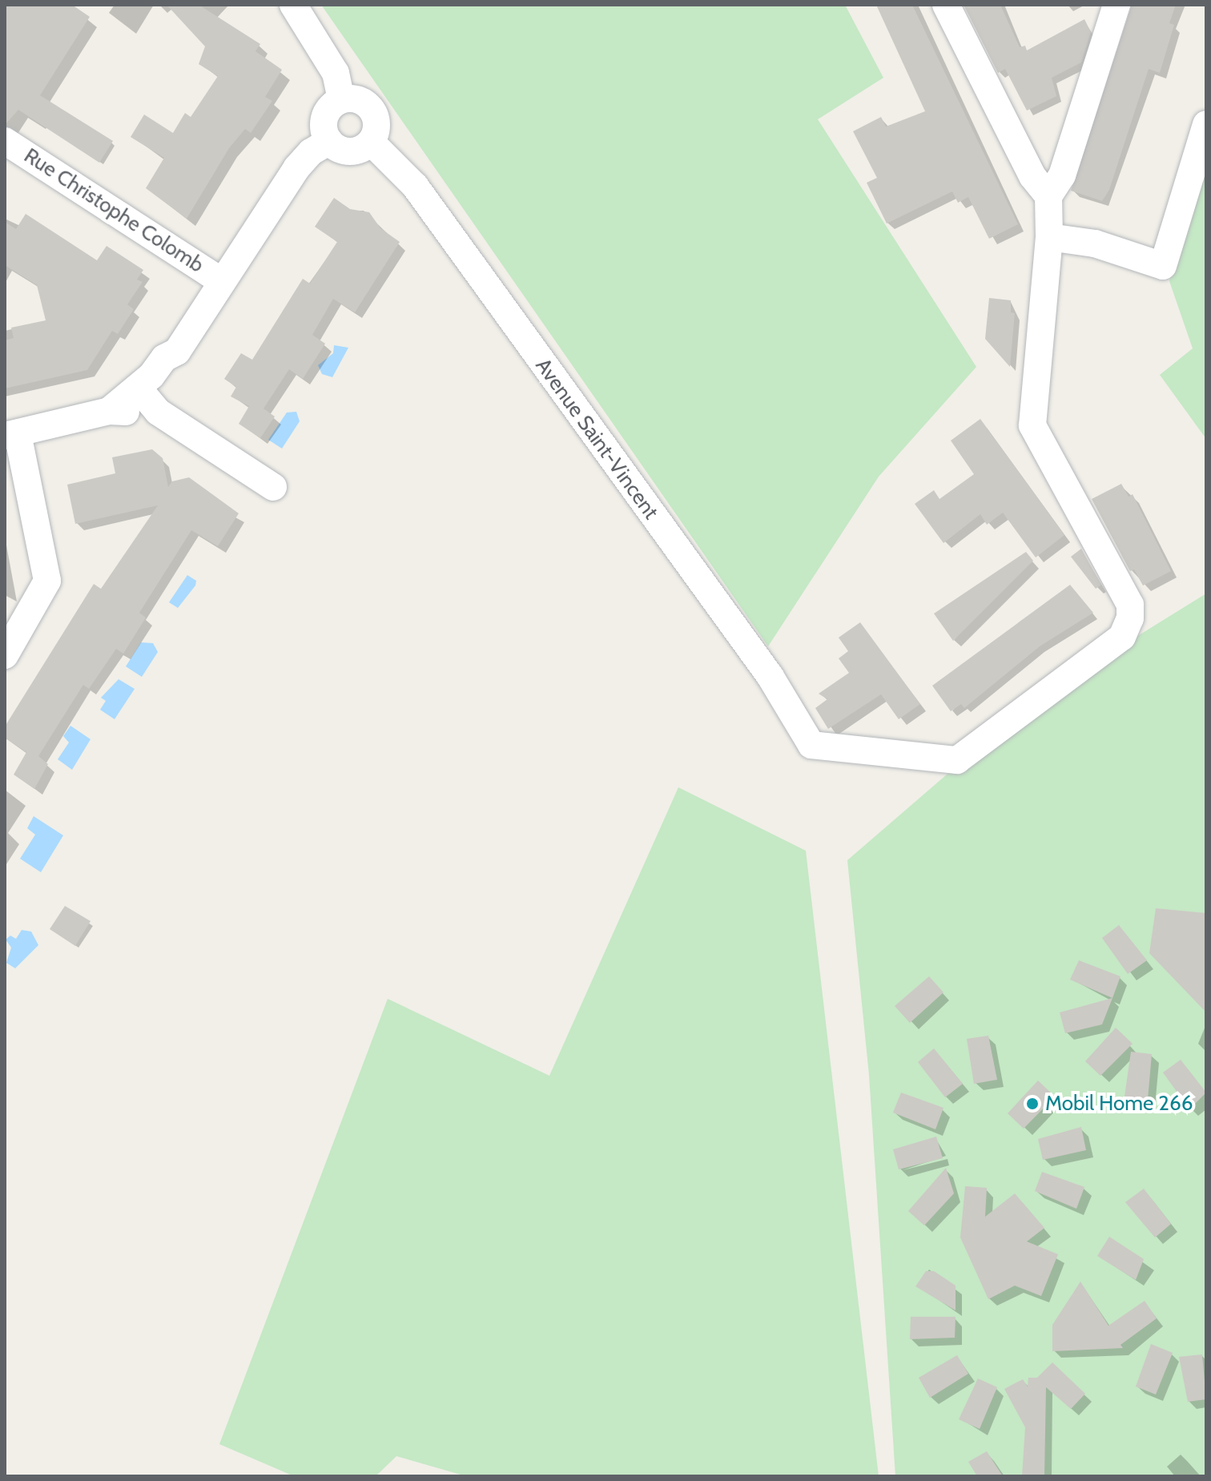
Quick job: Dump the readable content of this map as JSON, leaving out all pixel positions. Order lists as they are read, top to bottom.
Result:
{
  "streets": {
    "street": ["Rue Christophe Colomb", "Avenue Saint-Vincent"]
  },
  "places": ["Mobil Home 266"]
}
